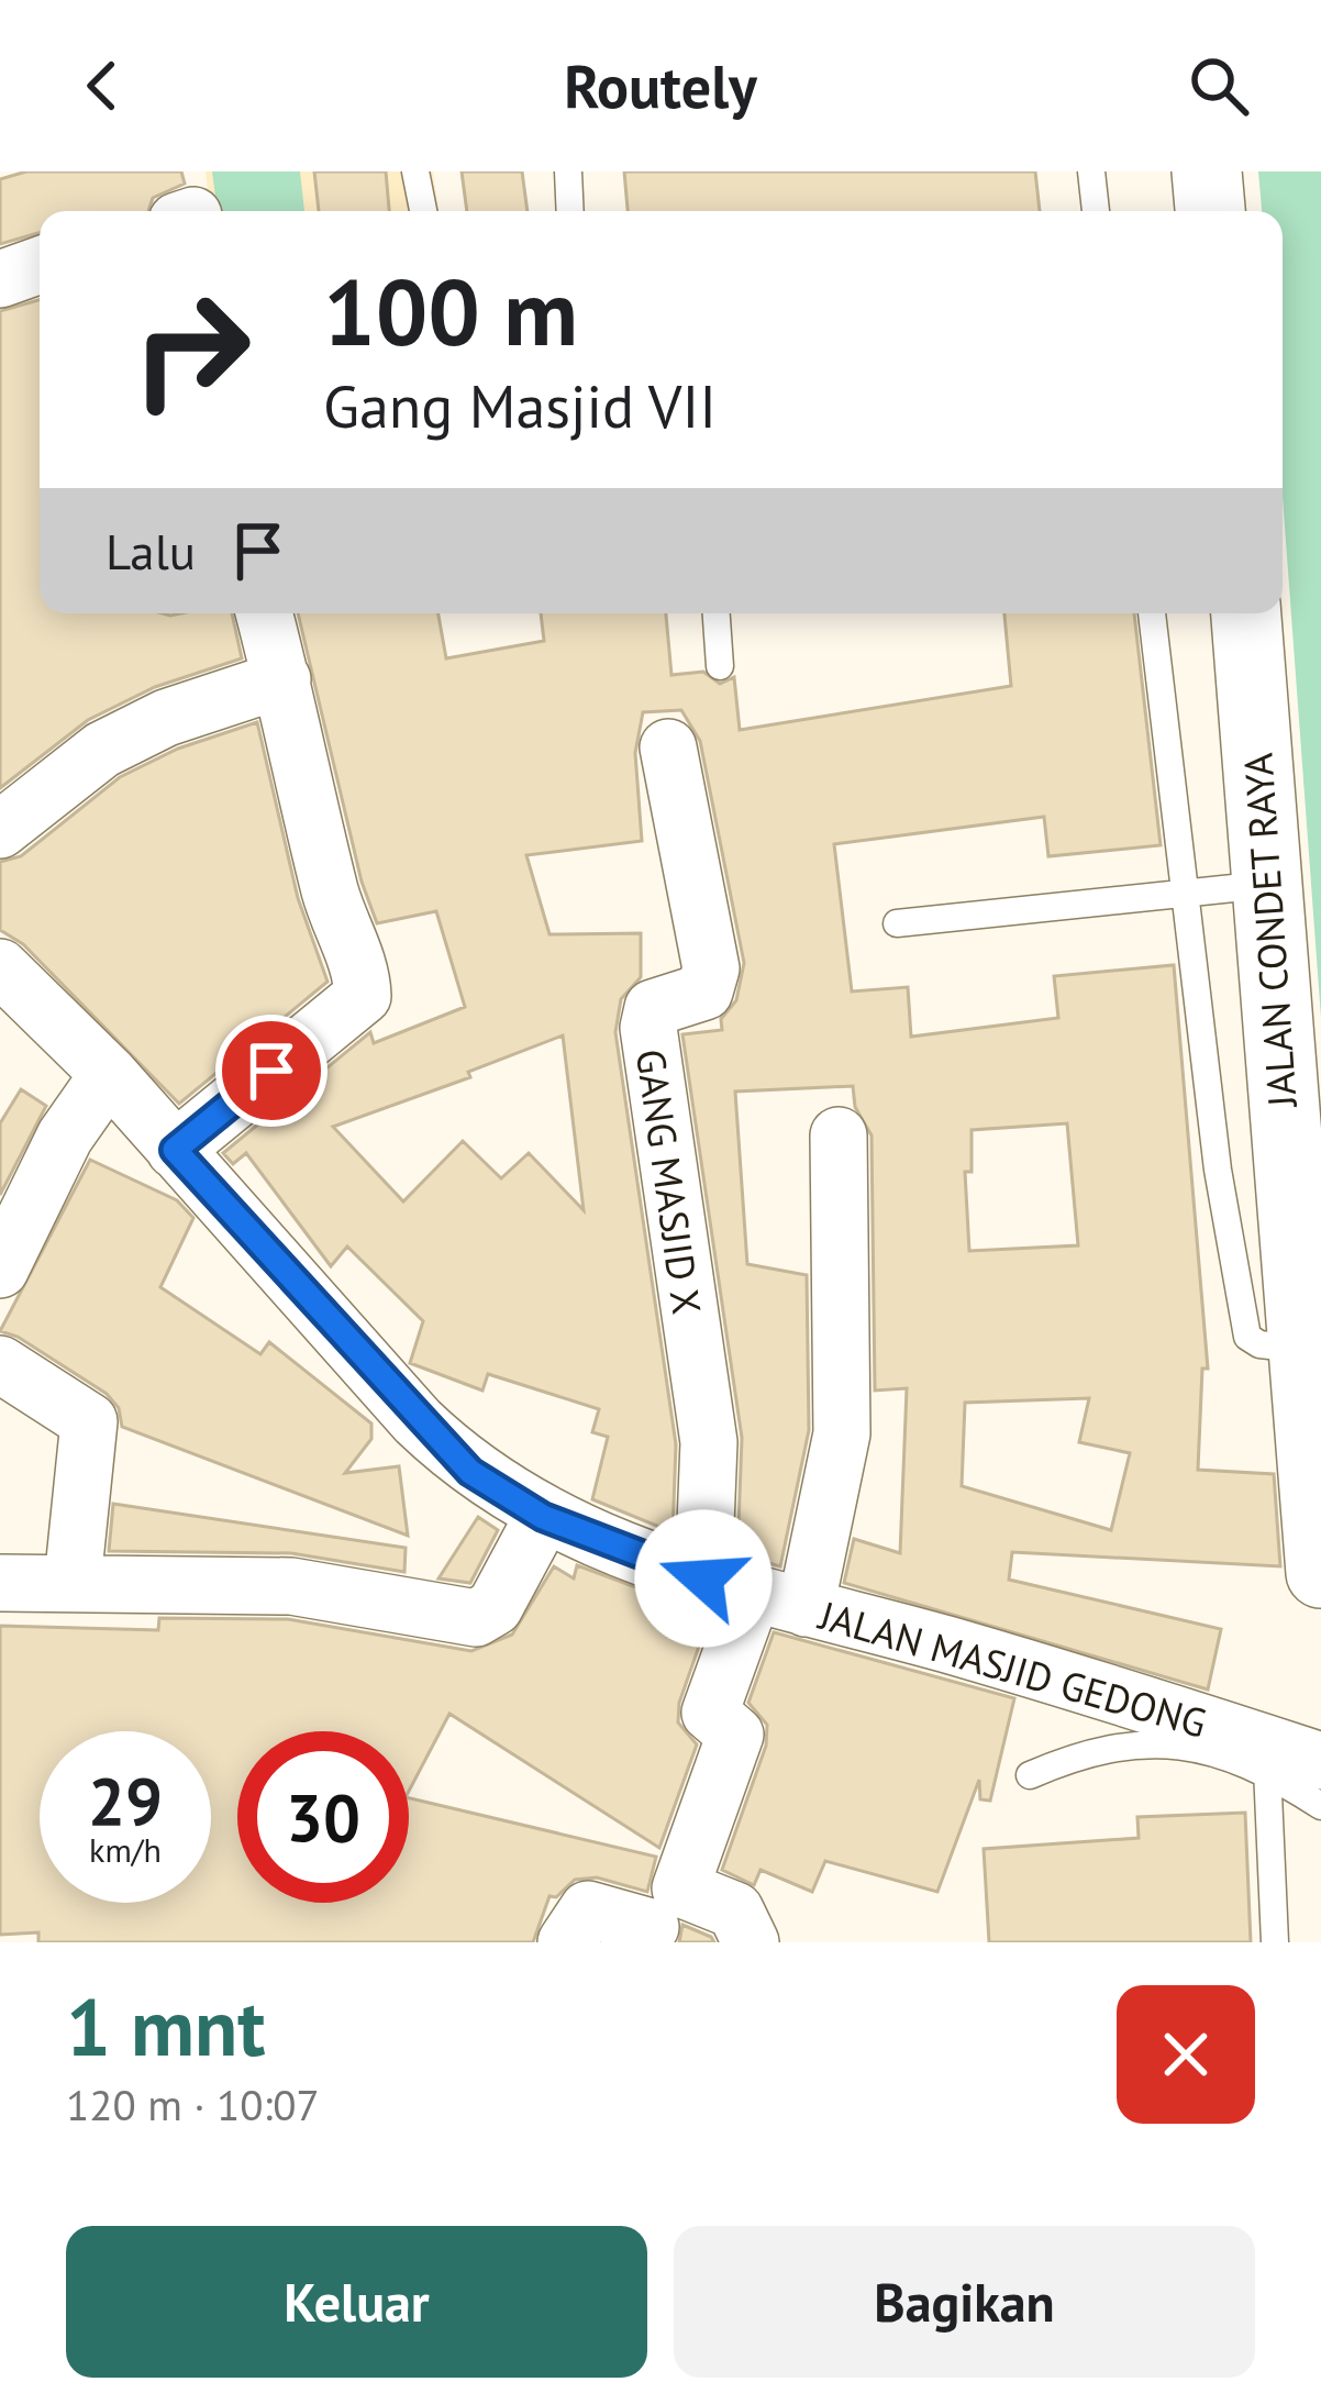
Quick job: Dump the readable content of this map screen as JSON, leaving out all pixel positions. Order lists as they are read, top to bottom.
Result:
{
  "streets": {
    "street": ["JALAN CONDET RAYA", "GANG MASJID X", "JALAN MASJID GEDONG"]
  },
  "crossings": [
    ["GANG MASJID X", "JALAN MASJID GEDONG"]
  ],
  "page": {
    "header": "Routely",
    "turn": ["100 m", "Gang Masjid VII"],
    "then": "Lalu",
    "speed": "29 km/h",
    "limit": "30",
    "heading": ["1 mnt", "120 m · 10:07"],
    "buttons": ["Keluar", "Bagikan"]
  }
}
